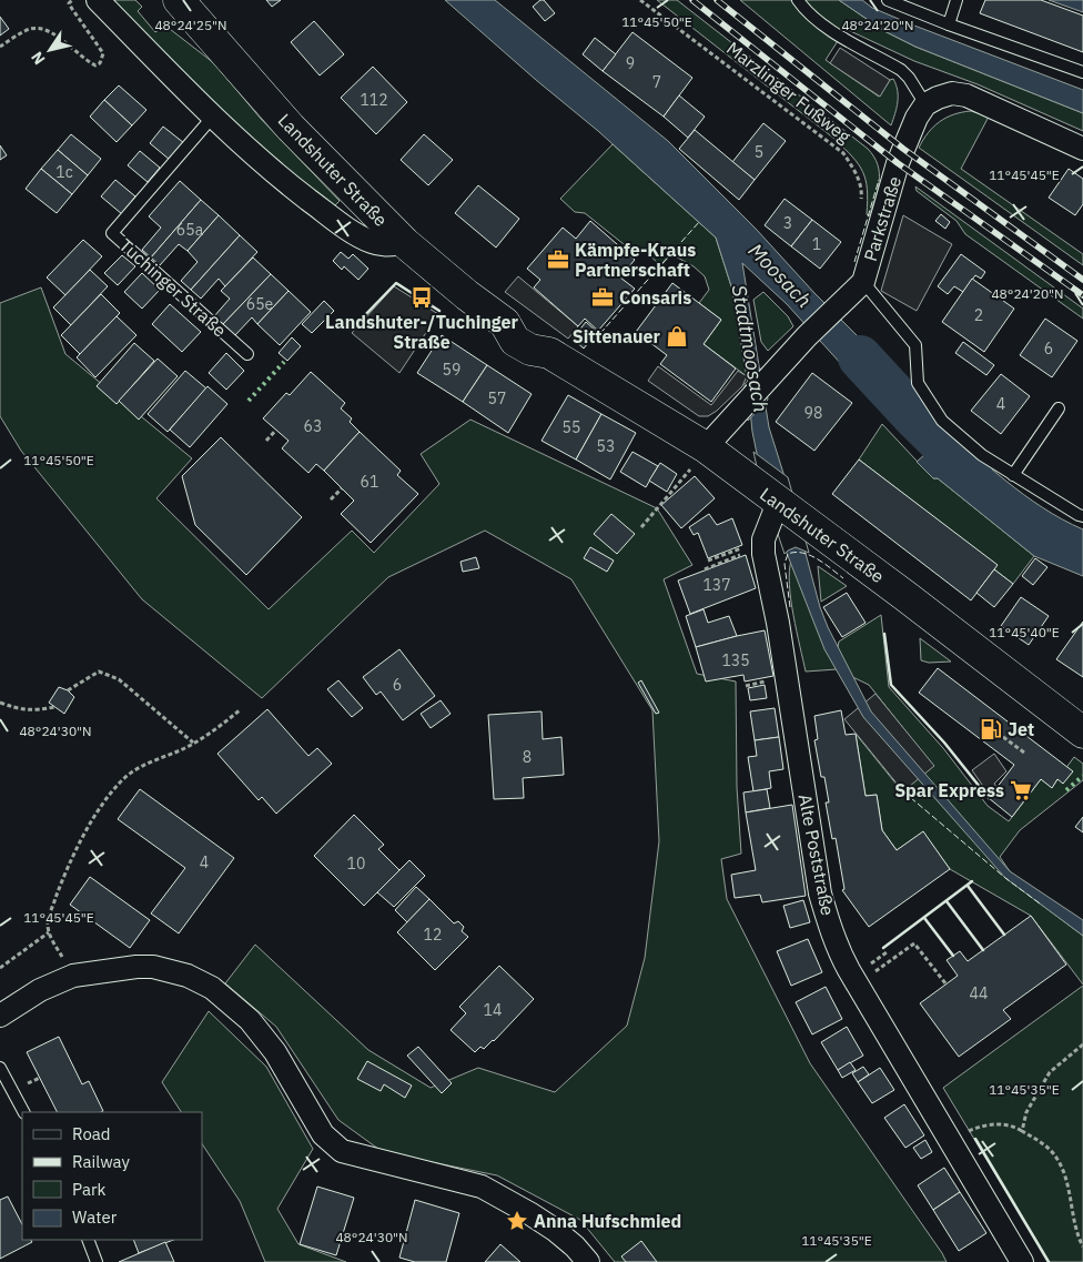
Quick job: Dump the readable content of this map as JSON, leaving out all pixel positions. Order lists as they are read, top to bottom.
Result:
{
  "streets": {
    "main road": ["Landshuter Straße"],
    "street": ["Parkstraße", "Alte Poststraße"],
    "lane": ["Tuchinger Straße"],
    "path": ["Marzlinger Fußweg"]
  },
  "crossings": [
    ["Landshuter Straße", "Parkstraße"],
    ["Landshuter Straße", "Alte Poststraße"]
  ],
  "water": ["Moosach", "Stadtmoosach"],
  "places": {
    "office": ["Kämpfe-Kraus Partnerschaft", "Consaris"],
    "bus stop": ["Landshuter-/Tuchinger Straße"],
    "shop": ["Sittenauer"],
    "fuel station": ["Jet"],
    "supermarket": ["Spar Express"],
    "place": ["Anna Hufschmied"]
  },
  "house_numbers": [
    "9",
    "7",
    "112",
    "5",
    "1c",
    "3",
    "65a",
    "1",
    "65e",
    "2",
    "6",
    "59",
    "57",
    "4",
    "98",
    "63",
    "55",
    "53",
    "61",
    "137",
    "135",
    "6",
    "8",
    "4",
    "10",
    "12",
    "44",
    "14"
  ],
  "legend": [
    "Road",
    "Railway",
    "Park",
    "Water"
  ],
  "north": "bottom left",
  "coordinates": [
    "11°45'50\"E",
    "48°24'25\"N",
    "48°24'20\"N",
    "11°45'45\"E",
    "11°45'40\"E",
    "48°24'30\"N",
    "11°45'35\"E"
  ]
}
